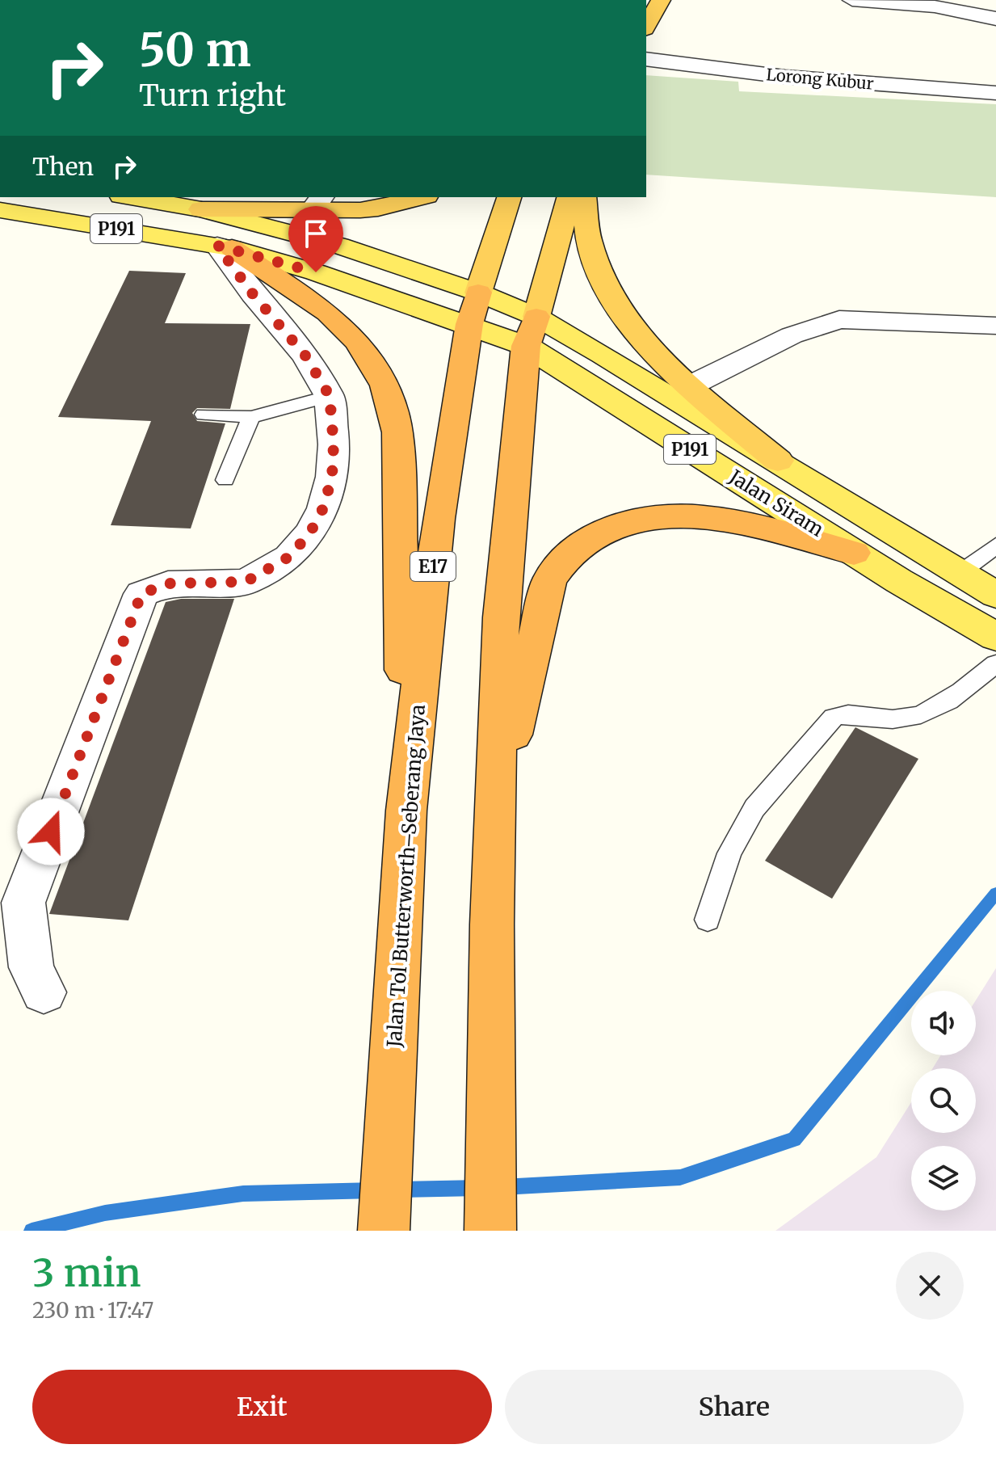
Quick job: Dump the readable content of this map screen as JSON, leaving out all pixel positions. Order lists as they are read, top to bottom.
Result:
{
  "streets": {
    "highway": ["E17", "Jalan Tol Butterworth–Seberang Jaya"],
    "main road": ["P191", "Jalan Siram"],
    "street": ["Lorong Kubur"]
  },
  "crossings": [
    ["P191", "Jalan Siram"],
    ["P191", "E17"],
    ["P191", "Jalan Tol Butterworth–Seberang Jaya"],
    ["E17", "Jalan Tol Butterworth–Seberang Jaya"]
  ],
  "page": {
    "turn": ["50 m", "Turn right"],
    "then": "Then",
    "heading": ["3 min", "230 m · 17:47"],
    "buttons": ["Exit", "Share"]
  }
}
